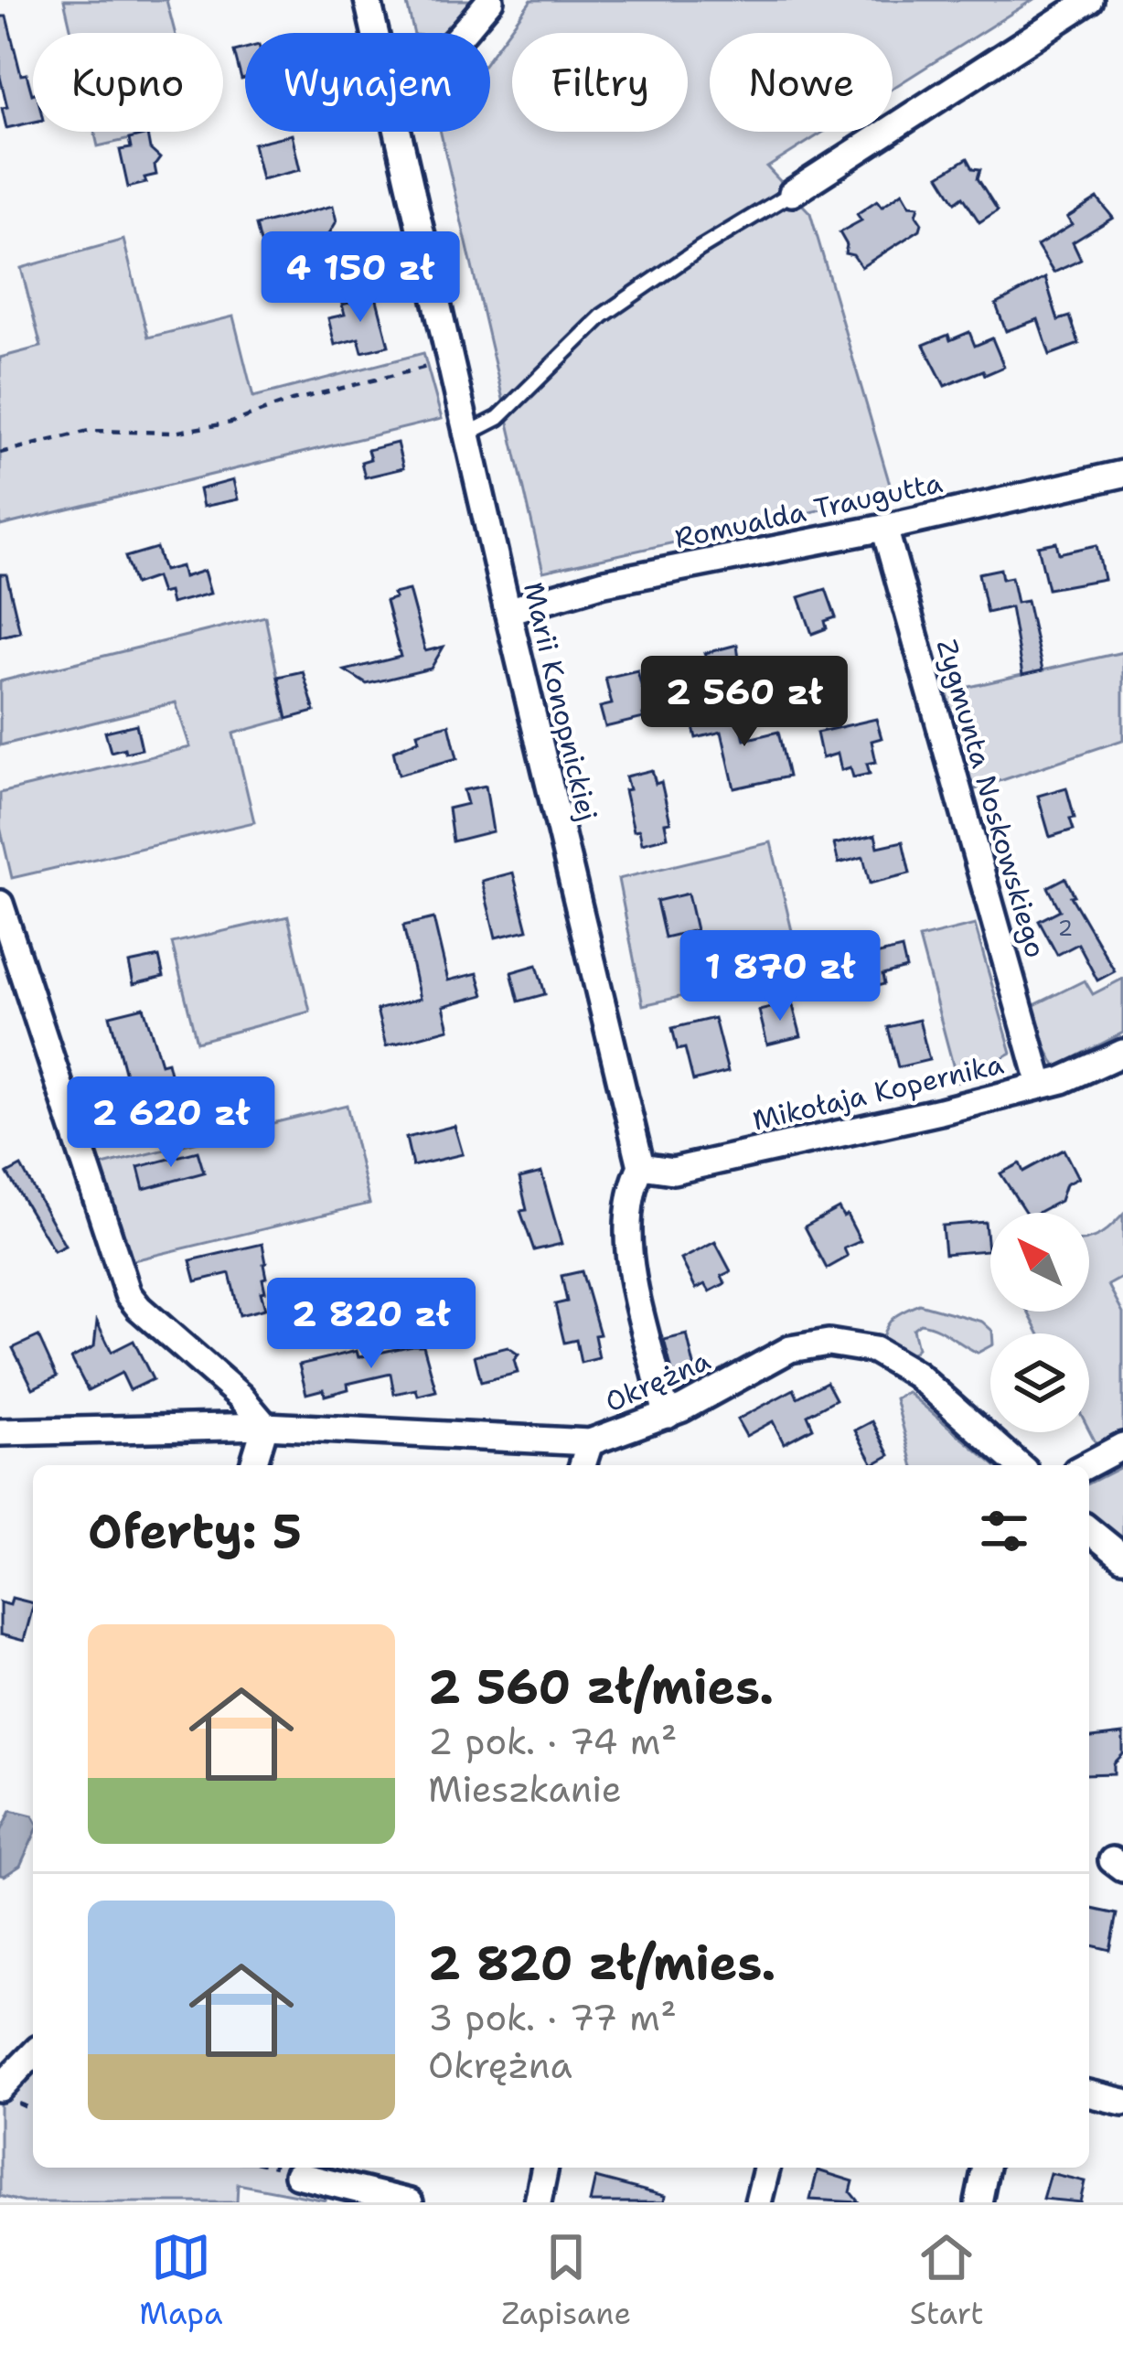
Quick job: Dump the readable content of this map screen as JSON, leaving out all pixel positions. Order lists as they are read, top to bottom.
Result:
{
  "streets": {
    "street": [
      "Romualda Traugutta",
      "Marii Konopnickiej",
      "Zygmunta Noskowskiego",
      "Mikołaja Kopernika",
      "Okrężna"
    ]
  },
  "crossings": [
    ["Romualda Traugutta", "Marii Konopnickiej"],
    ["Romualda Traugutta", "Zygmunta Noskowskiego"],
    ["Marii Konopnickiej", "Mikołaja Kopernika"],
    ["Marii Konopnickiej", "Okrężna"],
    ["Zygmunta Noskowskiego", "Mikołaja Kopernika"]
  ],
  "house_numbers": ["2"],
  "north": "top left",
  "page": {
    "chip": [
      "Kupno",
      "Wynajem",
      "Filtry",
      "Nowe"
    ],
    "price": [
      "4 150 zł",
      "2 560 zł",
      "1 870 zł",
      "2 620 zł",
      "2 820 zł"
    ],
    "heading": "Oferty: 5",
    "list": [
      {
        "name": "2 560 zł/mies.",
        "note": "2 pok. · 74 m² · Mieszkanie"
      },
      {
        "name": "2 820 zł/mies.",
        "note": "3 pok. · 77 m² · Okrężna"
      }
    ],
    "tabs": ["Mapa", "Zapisane", "Start"]
  }
}
